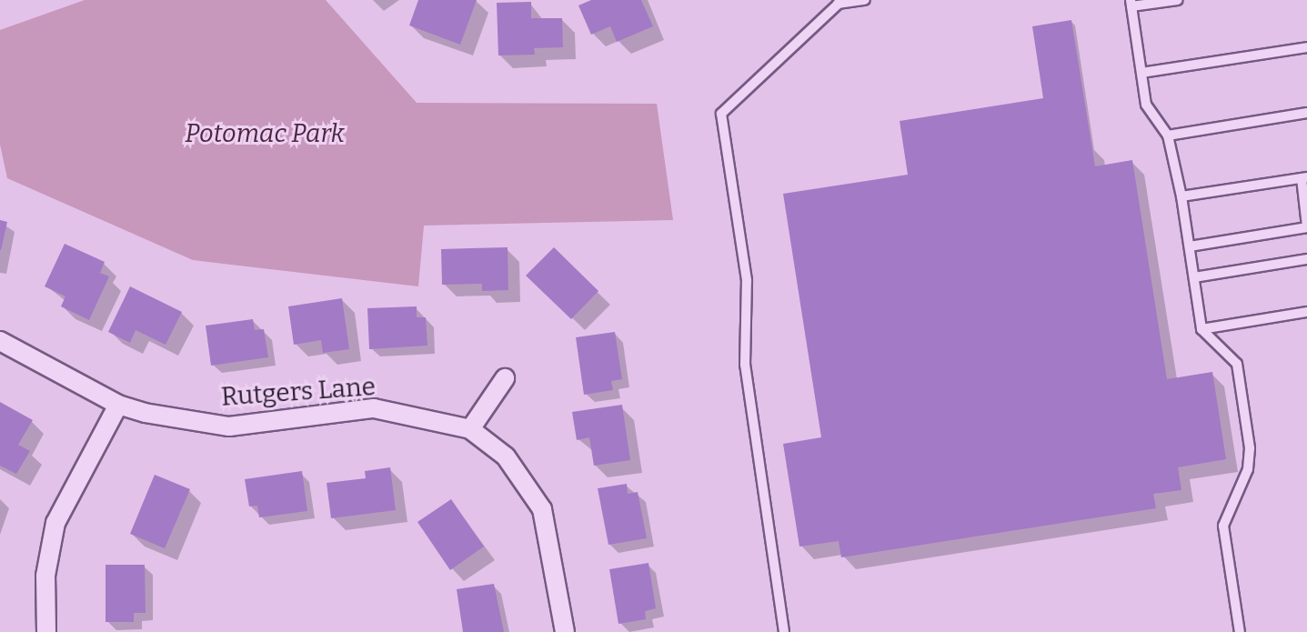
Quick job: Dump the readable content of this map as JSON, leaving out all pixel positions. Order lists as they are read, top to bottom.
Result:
{
  "streets": {
    "street": ["Rutgers Lane"]
  },
  "parks": ["Potomac Park"]
}
